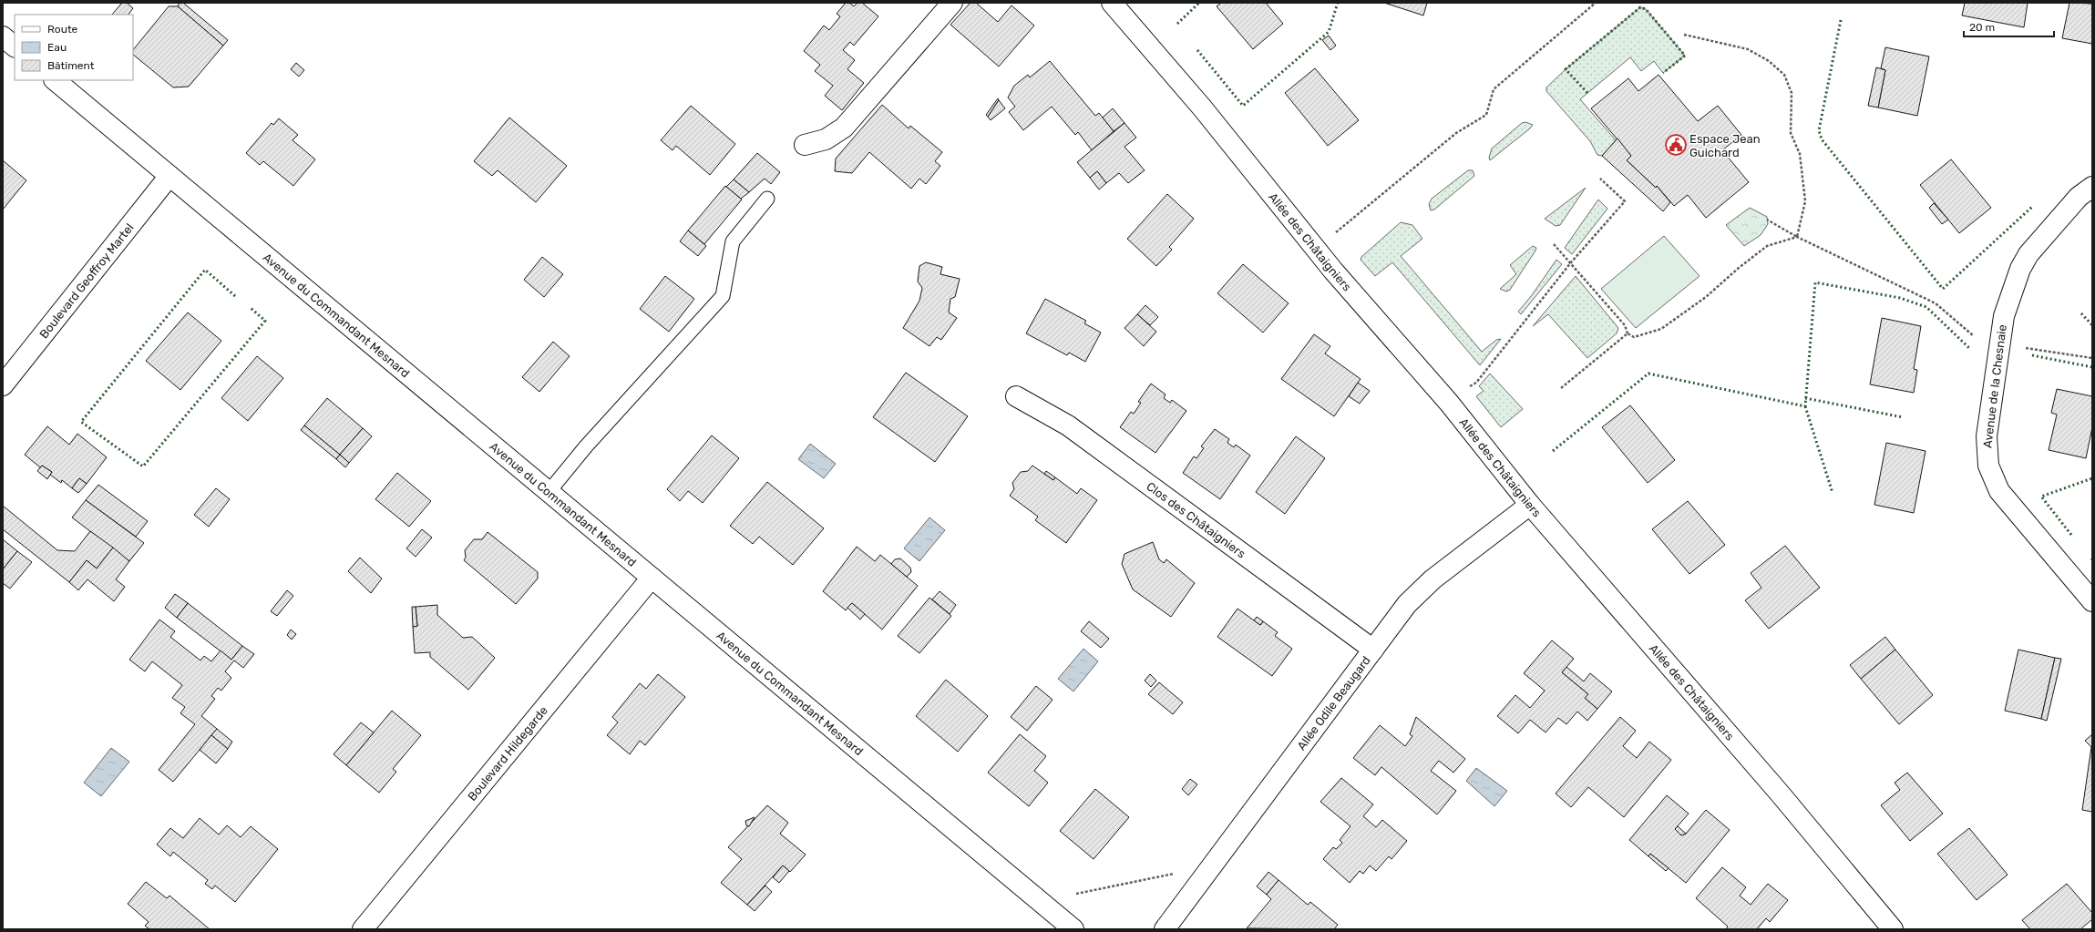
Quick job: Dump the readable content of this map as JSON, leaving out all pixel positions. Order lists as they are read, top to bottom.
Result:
{
  "streets": {
    "street": [
      "Allée des Châtaigniers",
      "Boulevard Geoffroy Martel",
      "Avenue du Commandant Mesnard",
      "Avenue de la Chesnaie",
      "Clos des Châtaigniers",
      "Allée Odile Beaugard",
      "Boulevard Hildegarde"
    ]
  },
  "crossings": [
    ["Allée des Châtaigniers", "Allée Odile Beaugard"],
    ["Boulevard Geoffroy Martel", "Avenue du Commandant Mesnard"],
    ["Avenue du Commandant Mesnard", "Boulevard Hildegarde"],
    ["Clos des Châtaigniers", "Allée Odile Beaugard"]
  ],
  "places": {
    "public building": ["Espace Jean Guichard"]
  },
  "legend": ["Route", "Eau", "Bâtiment"],
  "scale_bar": "20 m"
}
